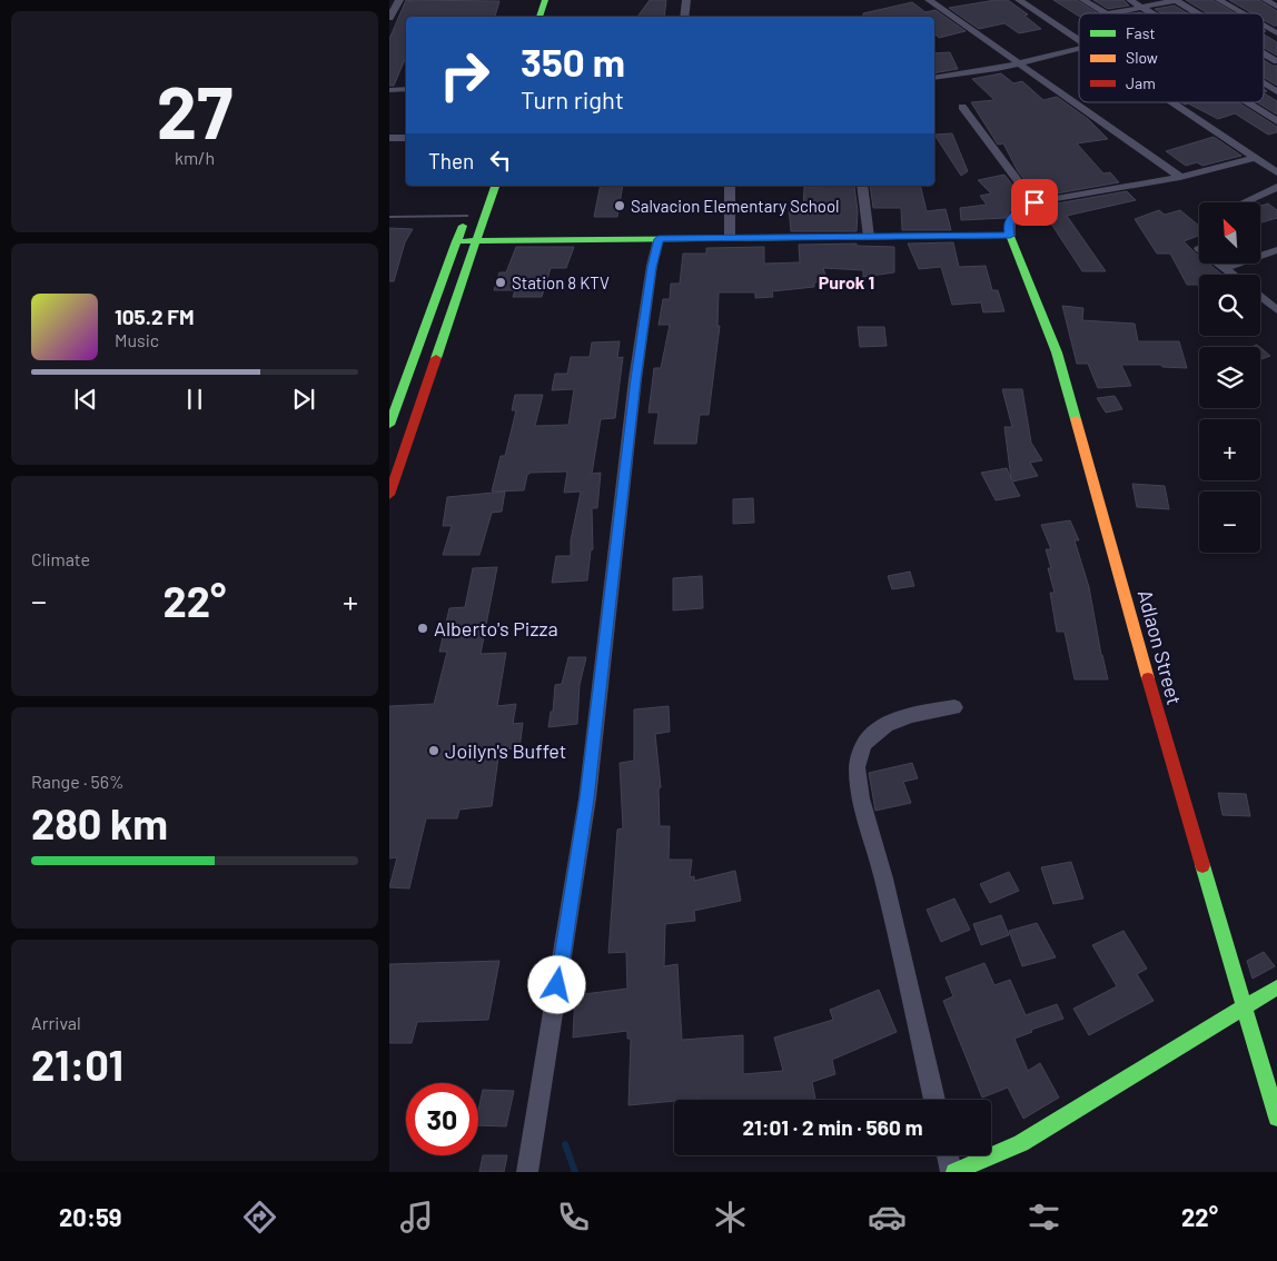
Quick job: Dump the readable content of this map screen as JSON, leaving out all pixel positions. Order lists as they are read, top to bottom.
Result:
{
  "streets": {
    "main road": ["Adlaon Street"]
  },
  "districts": ["Purok 1"],
  "places": [
    "Salvacion Elementary School",
    "Station 8 KTV",
    "Alberto's Pizza",
    "Joilyn's Buffet"
  ],
  "legend": ["Fast", "Slow", "Jam"],
  "north": "top left",
  "page": {
    "tile": [
      ["27", "km/h"],
      "Climate",
      ["Range · 56%", "280 km"],
      ["Arrival", "21:01"]
    ],
    "turn": ["350 m", "Turn right"],
    "then": "Then",
    "map_buttons": ["+", "−"],
    "song": ["105.2 FM", "Music"],
    "heat": ["−", "22°", "+"],
    "limit": "30",
    "trip": "21:01 · 2 min · 560 m",
    "tabs": ["20:59", "22°"]
  }
}
